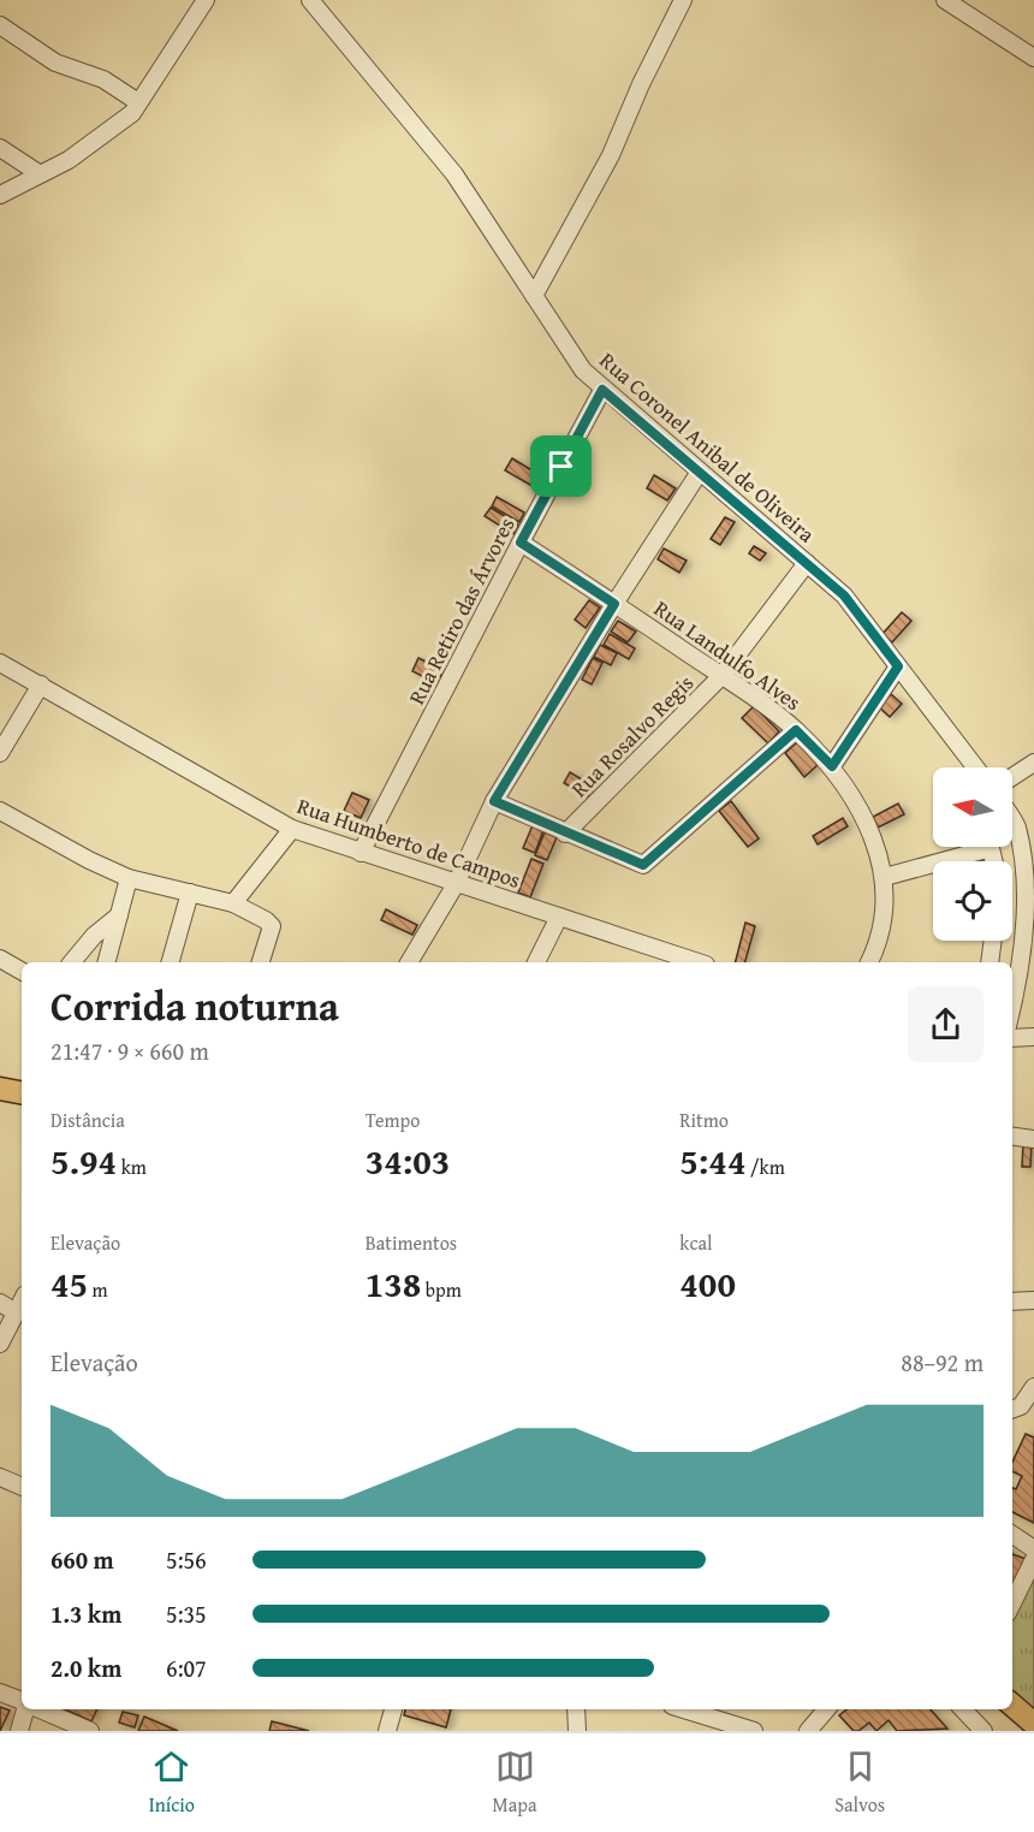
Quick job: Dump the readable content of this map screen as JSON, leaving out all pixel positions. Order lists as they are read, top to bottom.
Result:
{
  "streets": {
    "street": [
      "Rua Coronel Anibal de Oliveira",
      "Rua Retiro das Árvores",
      "Rua Landulfo Alves",
      "Rua Rosalvo Regis",
      "Rua Humberto de Campos"
    ]
  },
  "crossings": [
    ["Rua Coronel Anibal de Oliveira", "Rua Retiro das Árvores"],
    ["Rua Coronel Anibal de Oliveira", "Rua Rosalvo Regis"],
    ["Rua Retiro das Árvores", "Rua Landulfo Alves"],
    ["Rua Retiro das Árvores", "Rua Humberto de Campos"],
    ["Rua Landulfo Alves", "Rua Rosalvo Regis"]
  ],
  "north": "left",
  "page": {
    "heading": ["Corrida noturna", "21:47 · 9 × 660 m"],
    "stats": [
      ["Distância", "5.94 km"],
      ["Tempo", "34:03"],
      ["Ritmo", "5:44 /km"],
      ["Elevação", "45 m"],
      ["Batimentos", "138 bpm"],
      ["kcal", "400"]
    ],
    "chart": ["Elevação", "88–92 m"],
    "list": [
      {
        "name": "660 m",
        "note": "5:56"
      },
      {
        "name": "1.3 km",
        "note": "5:35"
      },
      {
        "name": "2.0 km",
        "note": "6:07"
      }
    ],
    "tabs": ["Início", "Mapa", "Salvos"]
  }
}
